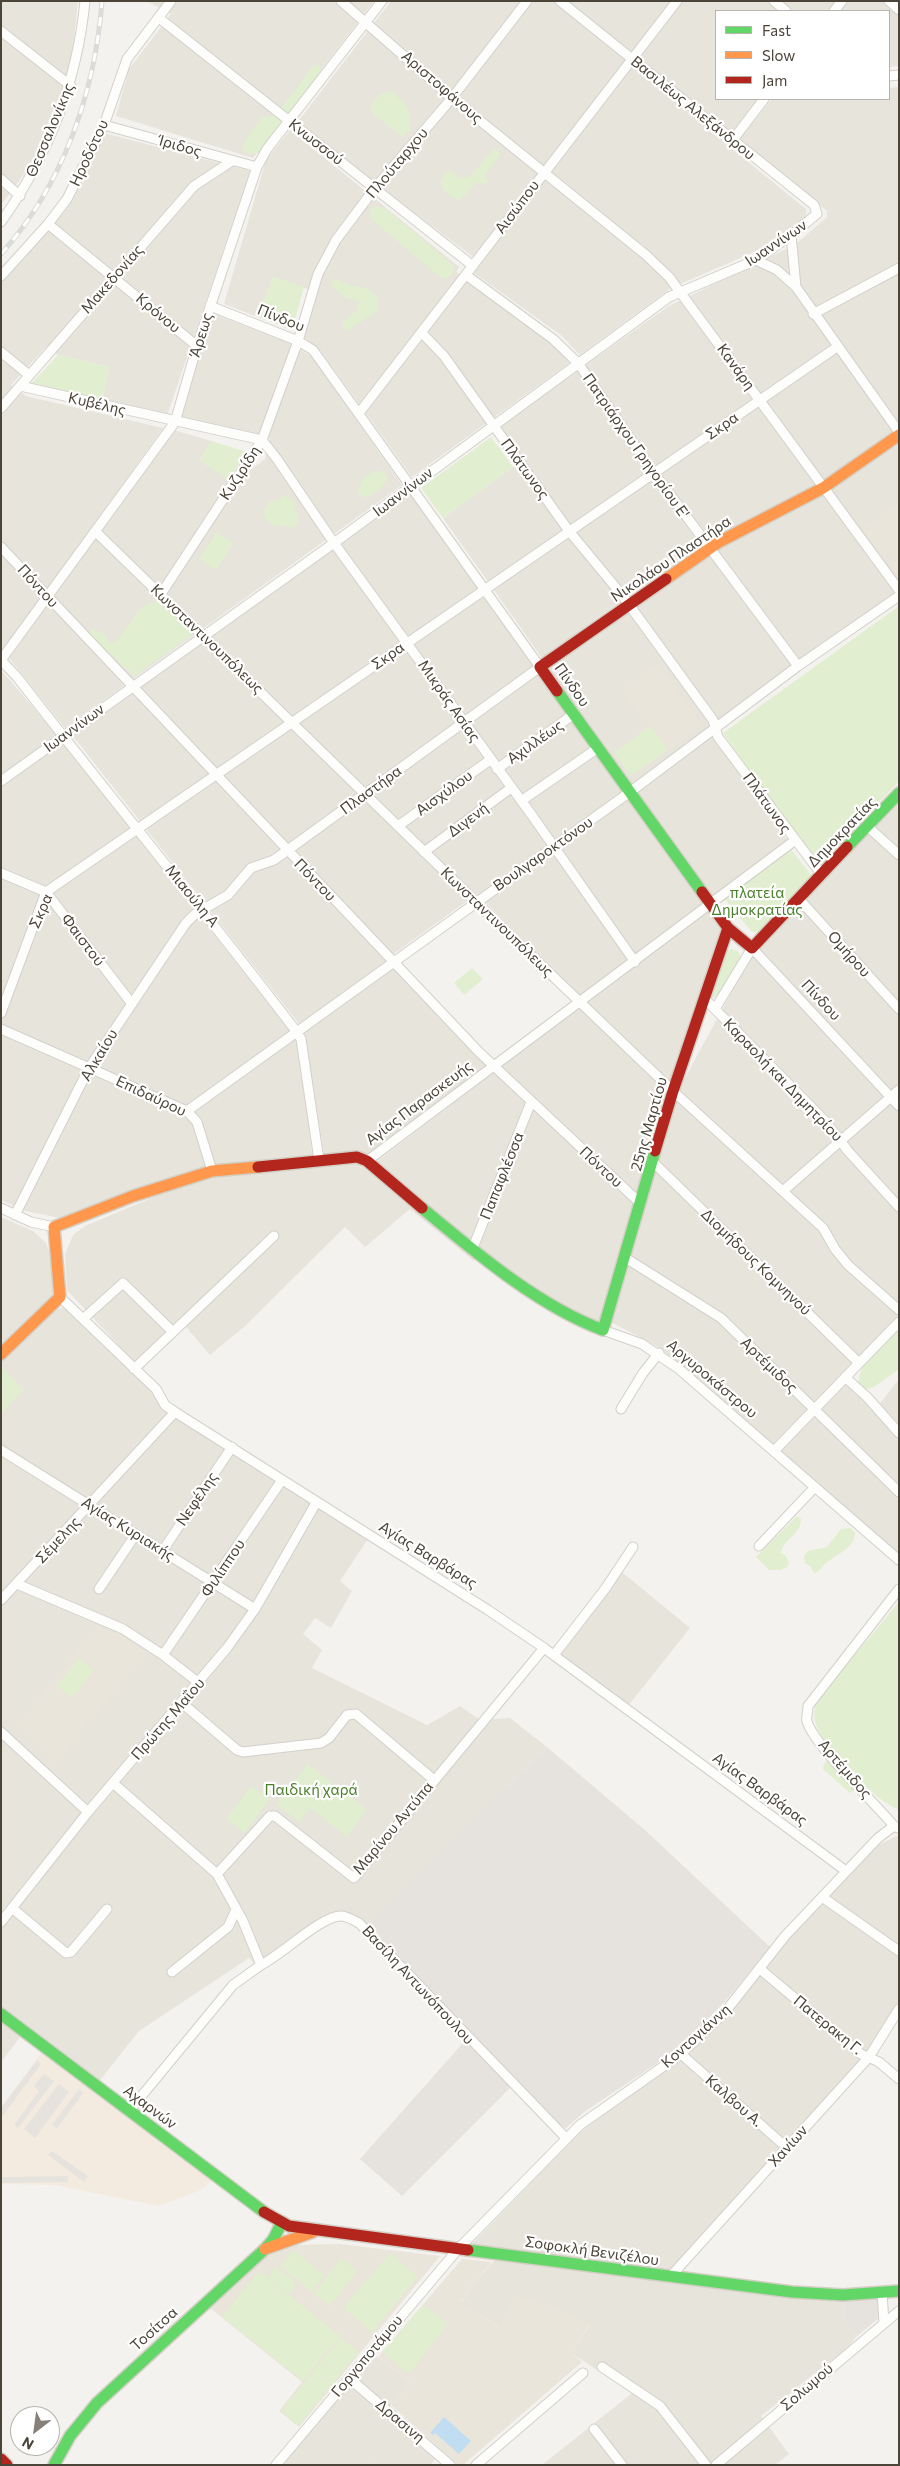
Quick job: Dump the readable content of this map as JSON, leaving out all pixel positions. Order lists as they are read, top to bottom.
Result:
{
  "streets": {
    "street": [
      "Αριστοφάνους",
      "Βασιλέως Αλεξάνδρου",
      "Θεσσαλονίκης",
      "Κνωσσού",
      "Ίριδος",
      "Ηροδότου",
      "Πλούταρχου",
      "Αισώπου",
      "Ιωαννίνων",
      "Μακεδονίας",
      "Κρόνου",
      "Πίνδου",
      "Άρεως",
      "Κανάρη",
      "Κυβέλης",
      "Σκρα",
      "Πατριάρχου Γρηγορίου Ε'",
      "Πλάτωνος",
      "Κυζιρίδη",
      "Νικολάου Πλαστήρα",
      "Πόντου",
      "Κωνσταντινουπόλεως",
      "Μικράς Ασίας",
      "Αχιλλέως",
      "Πλαστήρα",
      "Αισχύλου",
      "Διγενή",
      "Δημοκρατίας",
      "Βουλγαροκτόνου",
      "Μιαούλη Α",
      "Φαιστού",
      "Ομήρου",
      "Αλκαίου",
      "Καραολή και Δημητρίου",
      "Επιδαύρου",
      "Αγίας Παρασκευής",
      "25ης Μαρτίου",
      "Παπαφλέσσα",
      "Διομήδους Κομνηνού",
      "Αρτέμιδος",
      "Αργυροκάστρου",
      "Νεφέλης",
      "Αγίας Κυριακής",
      "Σέμελης",
      "Αγίας Βαρβάρας",
      "Φιλίππου",
      "Πρώτης Μαΐου",
      "Μαρίνου Αντύπα",
      "Βασίλη Αντωνόπουλου",
      "Πατερακη Γ.",
      "Κοντογιάννη",
      "Καλβου Α.",
      "Αχαρνών",
      "Χανίων",
      "Σοφοκλή Βενιζέλου",
      "Τοσίτσα",
      "Γοργοποτάμου",
      "Σολωμού",
      "Δρασινη"
    ]
  },
  "crossings": [
    ["Αριστοφάνους", "Πλούταρχου"],
    ["Αριστοφάνους", "Αισώπου"],
    ["Αριστοφάνους", "Άρεως"],
    ["Αριστοφάνους", "Κανάρη"],
    ["Βασιλέως Αλεξάνδρου", "Αισώπου"],
    ["Βασιλέως Αλεξάνδρου", "Ιωαννίνων"],
    ["Κνωσσού", "Ηροδότου"],
    ["Κνωσσού", "Πλούταρχου"],
    ["Κνωσσού", "Αισώπου"],
    ["Κνωσσού", "Άρεως"],
    ["Ίριδος", "Ηροδότου"],
    ["Ίριδος", "Μακεδονίας"],
    ["Ίριδος", "Άρεως"],
    ["Ηροδότου", "Κρόνου"],
    ["Πλούταρχου", "Πίνδου"],
    ["Πλούταρχου", "Κυζιρίδη"],
    ["Αισώπου", "Πίνδου"],
    ["Αισώπου", "Κανάρη"],
    ["Αισώπου", "Πατριάρχου Γρηγορίου Ε'"],
    ["Αισώπου", "Πλάτωνος"],
    ["Ιωαννίνων", "Πίνδου"],
    ["Ιωαννίνων", "Κανάρη"],
    ["Ιωαννίνων", "Πατριάρχου Γρηγορίου Ε'"],
    ["Ιωαννίνων", "Πλάτωνος"],
    ["Ιωαννίνων", "Πόντου"],
    ["Ιωαννίνων", "Κωνσταντινουπόλεως"],
    ["Ιωαννίνων", "Μικράς Ασίας"],
    ["Ιωαννίνων", "Μιαούλη Α"],
    ["Μακεδονίας", "Κρόνου"],
    ["Μακεδονίας", "Κυβέλης"],
    ["Κρόνου", "Άρεως"],
    ["Πίνδου", "Άρεως"],
    ["Πίνδου", "Σκρα"],
    ["Πίνδου", "Κυζιρίδη"],
    ["Πίνδου", "Νικολάου Πλαστήρα"],
    ["Πίνδου", "Αχιλλέως"],
    ["Πίνδου", "Πλαστήρα"],
    ["Πίνδου", "Δημοκρατίας"],
    ["Πίνδου", "Βουλγαροκτόνου"],
    ["Πίνδου", "Αγίας Παρασκευής"],
    ["Πίνδου", "25ης Μαρτίου"],
    ["Άρεως", "Κυβέλης"],
    ["Άρεως", "Πόντου"],
    ["Άρεως", "Κωνσταντινουπόλεως"],
    ["Άρεως", "Μιαούλη Α"],
    ["Κανάρη", "Σκρα"],
    ["Κανάρη", "Νικολάου Πλαστήρα"],
    ["Σκρα", "Πατριάρχου Γρηγορίου Ε'"],
    ["Σκρα", "Πλάτωνος"],
    ["Σκρα", "Πόντου"],
    ["Σκρα", "Κωνσταντινουπόλεως"],
    ["Σκρα", "Μικράς Ασίας"],
    ["Σκρα", "Μιαούλη Α"],
    ["Σκρα", "Φαιστού"],
    ["Πατριάρχου Γρηγορίου Ε'", "Νικολάου Πλαστήρα"],
    ["Πατριάρχου Γρηγορίου Ε'", "Βουλγαροκτόνου"],
    ["Πλάτωνος", "Νικολάου Πλαστήρα"],
    ["Πλάτωνος", "Δημοκρατίας"],
    ["Πλάτωνος", "Βουλγαροκτόνου"],
    ["Πλάτωνος", "Αγίας Παρασκευής"],
    ["Κυζιρίδη", "Κωνσταντινουπόλεως"],
    ["Κυζιρίδη", "Μικράς Ασίας"],
    ["Νικολάου Πλαστήρα", "Πλαστήρα"],
    ["Πόντου", "Πλαστήρα"],
    ["Πόντου", "Βουλγαροκτόνου"],
    ["Πόντου", "Αγίας Παρασκευής"],
    ["Πόντου", "25ης Μαρτίου"],
    ["Πόντου", "Παπαφλέσσα"],
    ["Κωνσταντινουπόλεως", "Πλαστήρα"],
    ["Κωνσταντινουπόλεως", "Αισχύλου"],
    ["Κωνσταντινουπόλεως", "Διγενή"],
    ["Κωνσταντινουπόλεως", "Βουλγαροκτόνου"],
    ["Κωνσταντινουπόλεως", "Αγίας Παρασκευής"],
    ["Κωνσταντινουπόλεως", "25ης Μαρτίου"],
    ["Μικράς Ασίας", "Αχιλλέως"],
    ["Μικράς Ασίας", "Πλαστήρα"],
    ["Μικράς Ασίας", "Αισχύλου"],
    ["Μικράς Ασίας", "Διγενή"],
    ["Μικράς Ασίας", "Βουλγαροκτόνου"],
    ["Μικράς Ασίας", "Αγίας Παρασκευής"],
    ["Πλαστήρα", "Μιαούλη Α"],
    ["Πλαστήρα", "Αλκαίου"],
    ["Δημοκρατίας", "Ομήρου"],
    ["Δημοκρατίας", "Καραολή και Δημητρίου"],
    ["Βουλγαροκτόνου", "Μιαούλη Α"],
    ["Βουλγαροκτόνου", "Επιδαύρου"],
    ["Μιαούλη Α", "Αλκαίου"],
    ["Μιαούλη Α", "Αγίας Παρασκευής"],
    ["Φαιστού", "Αλκαίου"],
    ["Αλκαίου", "Επιδαύρου"],
    ["Καραολή και Δημητρίου", "25ης Μαρτίου"],
    ["Επιδαύρου", "Αγίας Παρασκευής"],
    ["Αγίας Παρασκευής", "Αργυροκάστρου"],
    ["25ης Μαρτίου", "Διομήδους Κομνηνού"],
    ["25ης Μαρτίου", "Αρτέμιδος"],
    ["25ης Μαρτίου", "Αργυροκάστρου"],
    ["Παπαφλέσσα", "Αργυροκάστρου"],
    ["Αρτέμιδος", "Κοντογιάννη"],
    ["Νεφέλης", "Αγίας Κυριακής"],
    ["Νεφέλης", "Αγίας Βαρβάρας"],
    ["Αγίας Κυριακής", "Σέμελης"],
    ["Αγίας Κυριακής", "Φιλίππου"],
    ["Αγίας Κυριακής", "Πρώτης Μαΐου"],
    ["Σέμελης", "Αγίας Βαρβάρας"],
    ["Αγίας Βαρβάρας", "Φιλίππου"],
    ["Αγίας Βαρβάρας", "Πρώτης Μαΐου"],
    ["Αγίας Βαρβάρας", "Μαρίνου Αντύπα"],
    ["Αγίας Βαρβάρας", "Κοντογιάννη"],
    ["Βασίλη Αντωνόπουλου", "Κοντογιάννη"],
    ["Βασίλη Αντωνόπουλου", "Αχαρνών"],
    ["Πατερακη Γ.", "Κοντογιάννη"],
    ["Πατερακη Γ.", "Χανίων"],
    ["Κοντογιάννη", "Καλβου Α."],
    ["Κοντογιάννη", "Σοφοκλή Βενιζέλου"],
    ["Κοντογιάννη", "Γοργοποτάμου"],
    ["Καλβου Α.", "Χανίων"],
    ["Αχαρνών", "Σοφοκλή Βενιζέλου"],
    ["Αχαρνών", "Τοσίτσα"],
    ["Χανίων", "Σοφοκλή Βενιζέλου"],
    ["Σοφοκλή Βενιζέλου", "Τοσίτσα"],
    ["Σοφοκλή Βενιζέλου", "Γοργοποτάμου"],
    ["Γοργοποτάμου", "Δρασινη"]
  ],
  "parks": ["πλατεία Δημοκρατίας", "Παιδική χαρά"],
  "legend": ["Fast", "Slow", "Jam"],
  "north": "bottom left"
}
